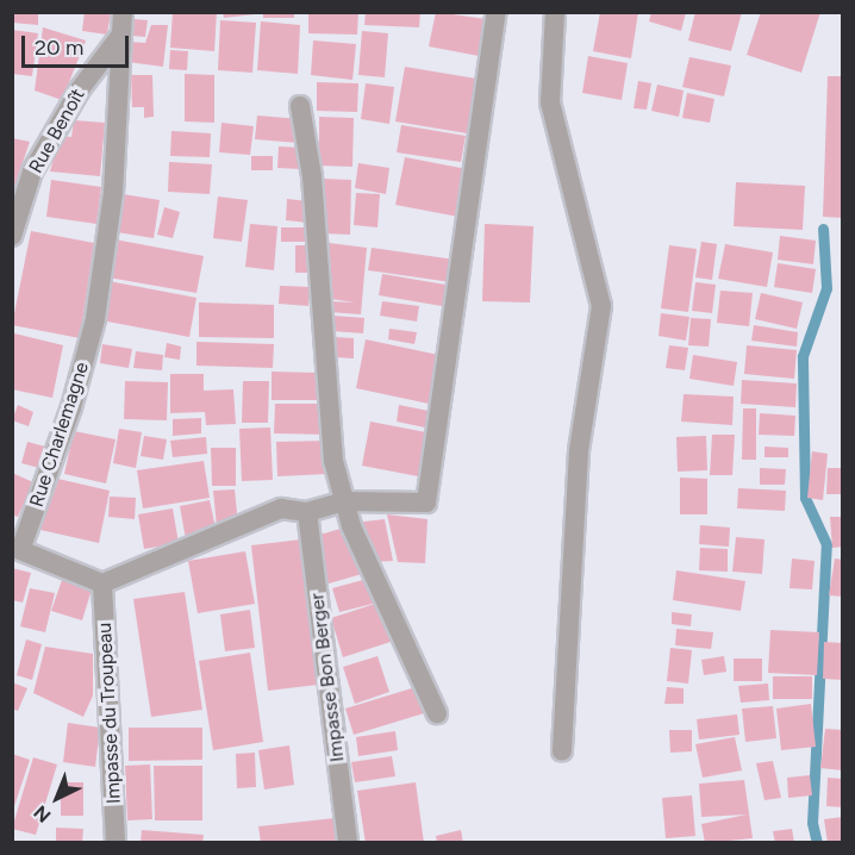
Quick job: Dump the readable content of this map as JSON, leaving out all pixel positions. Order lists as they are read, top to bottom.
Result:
{
  "streets": {
    "street": [
      "Rue Benoît",
      "Rue Charlemagne",
      "Impasse Bon Berger",
      "Impasse du Troupeau"
    ]
  },
  "crossings": [
    ["Rue Benoît", "Rue Charlemagne"],
    ["Rue Charlemagne", "Impasse du Troupeau"]
  ],
  "scale_bar": "20 m",
  "north": "bottom left"
}
